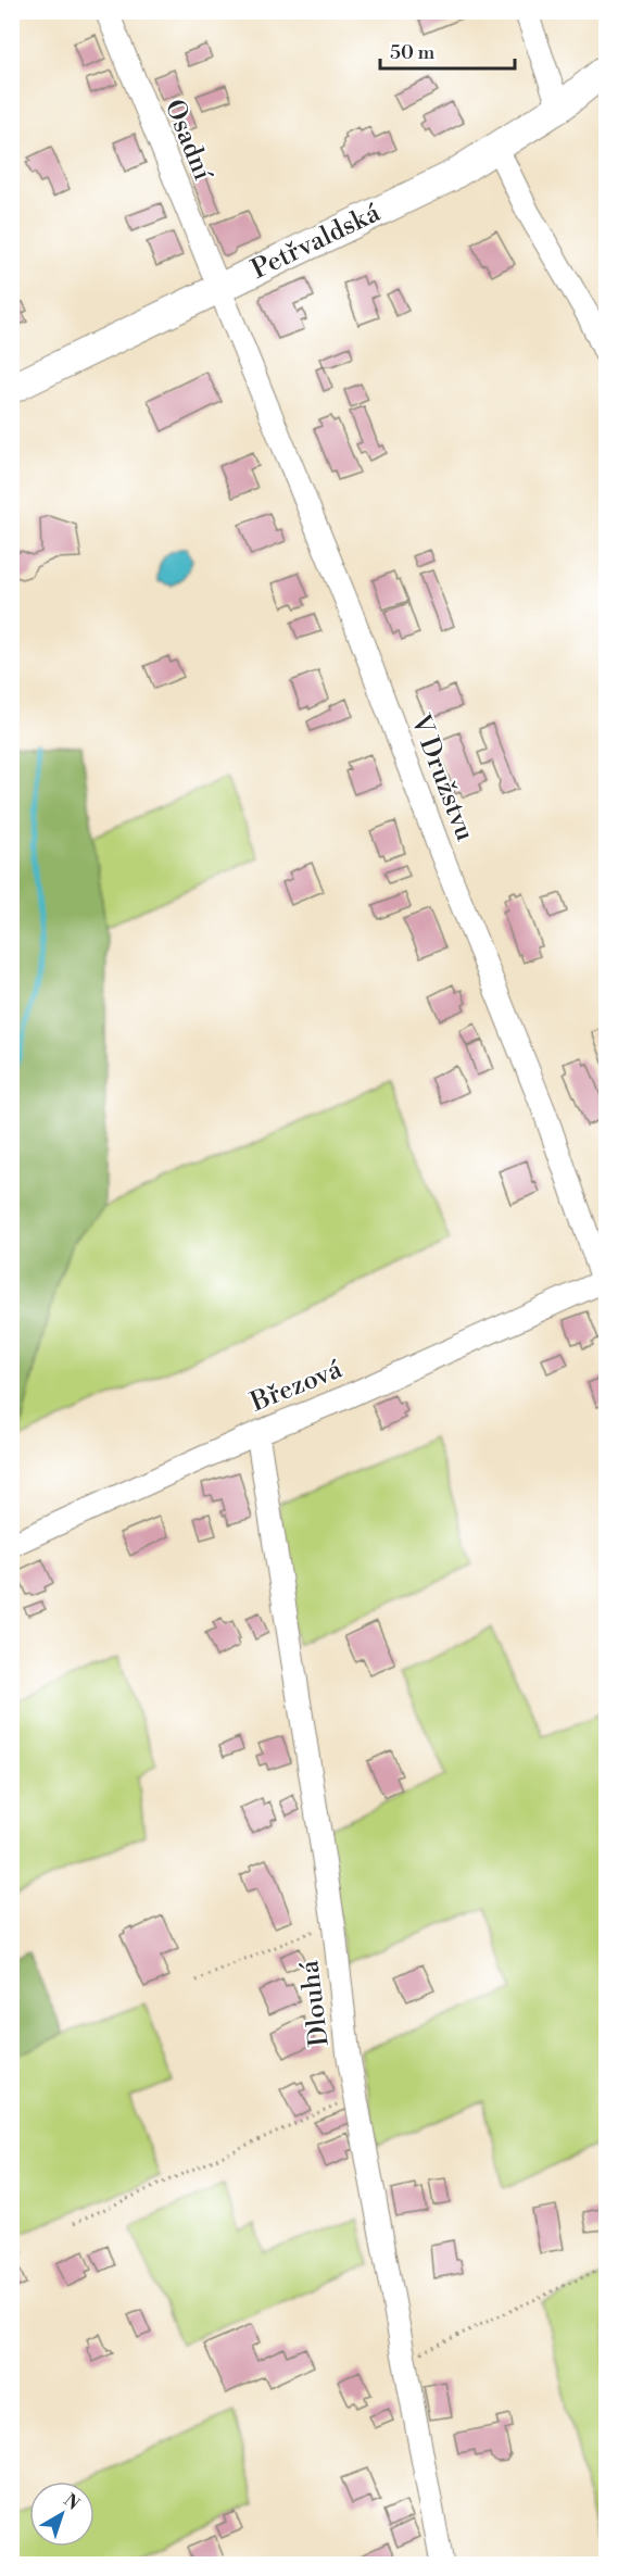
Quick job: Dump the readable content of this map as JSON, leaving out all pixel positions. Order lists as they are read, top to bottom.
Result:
{
  "streets": {
    "main road": ["Petřvaldská"],
    "street": [
      "Osadní",
      "V Družstvu",
      "Březová",
      "Dlouhá"
    ]
  },
  "crossings": [
    ["Osadní", "Petřvaldská"],
    ["Osadní", "V Družstvu"],
    ["Petřvaldská", "V Družstvu"],
    ["V Družstvu", "Březová"],
    ["Březová", "Dlouhá"]
  ],
  "scale_bar": "50 m",
  "north": "top right"
}
